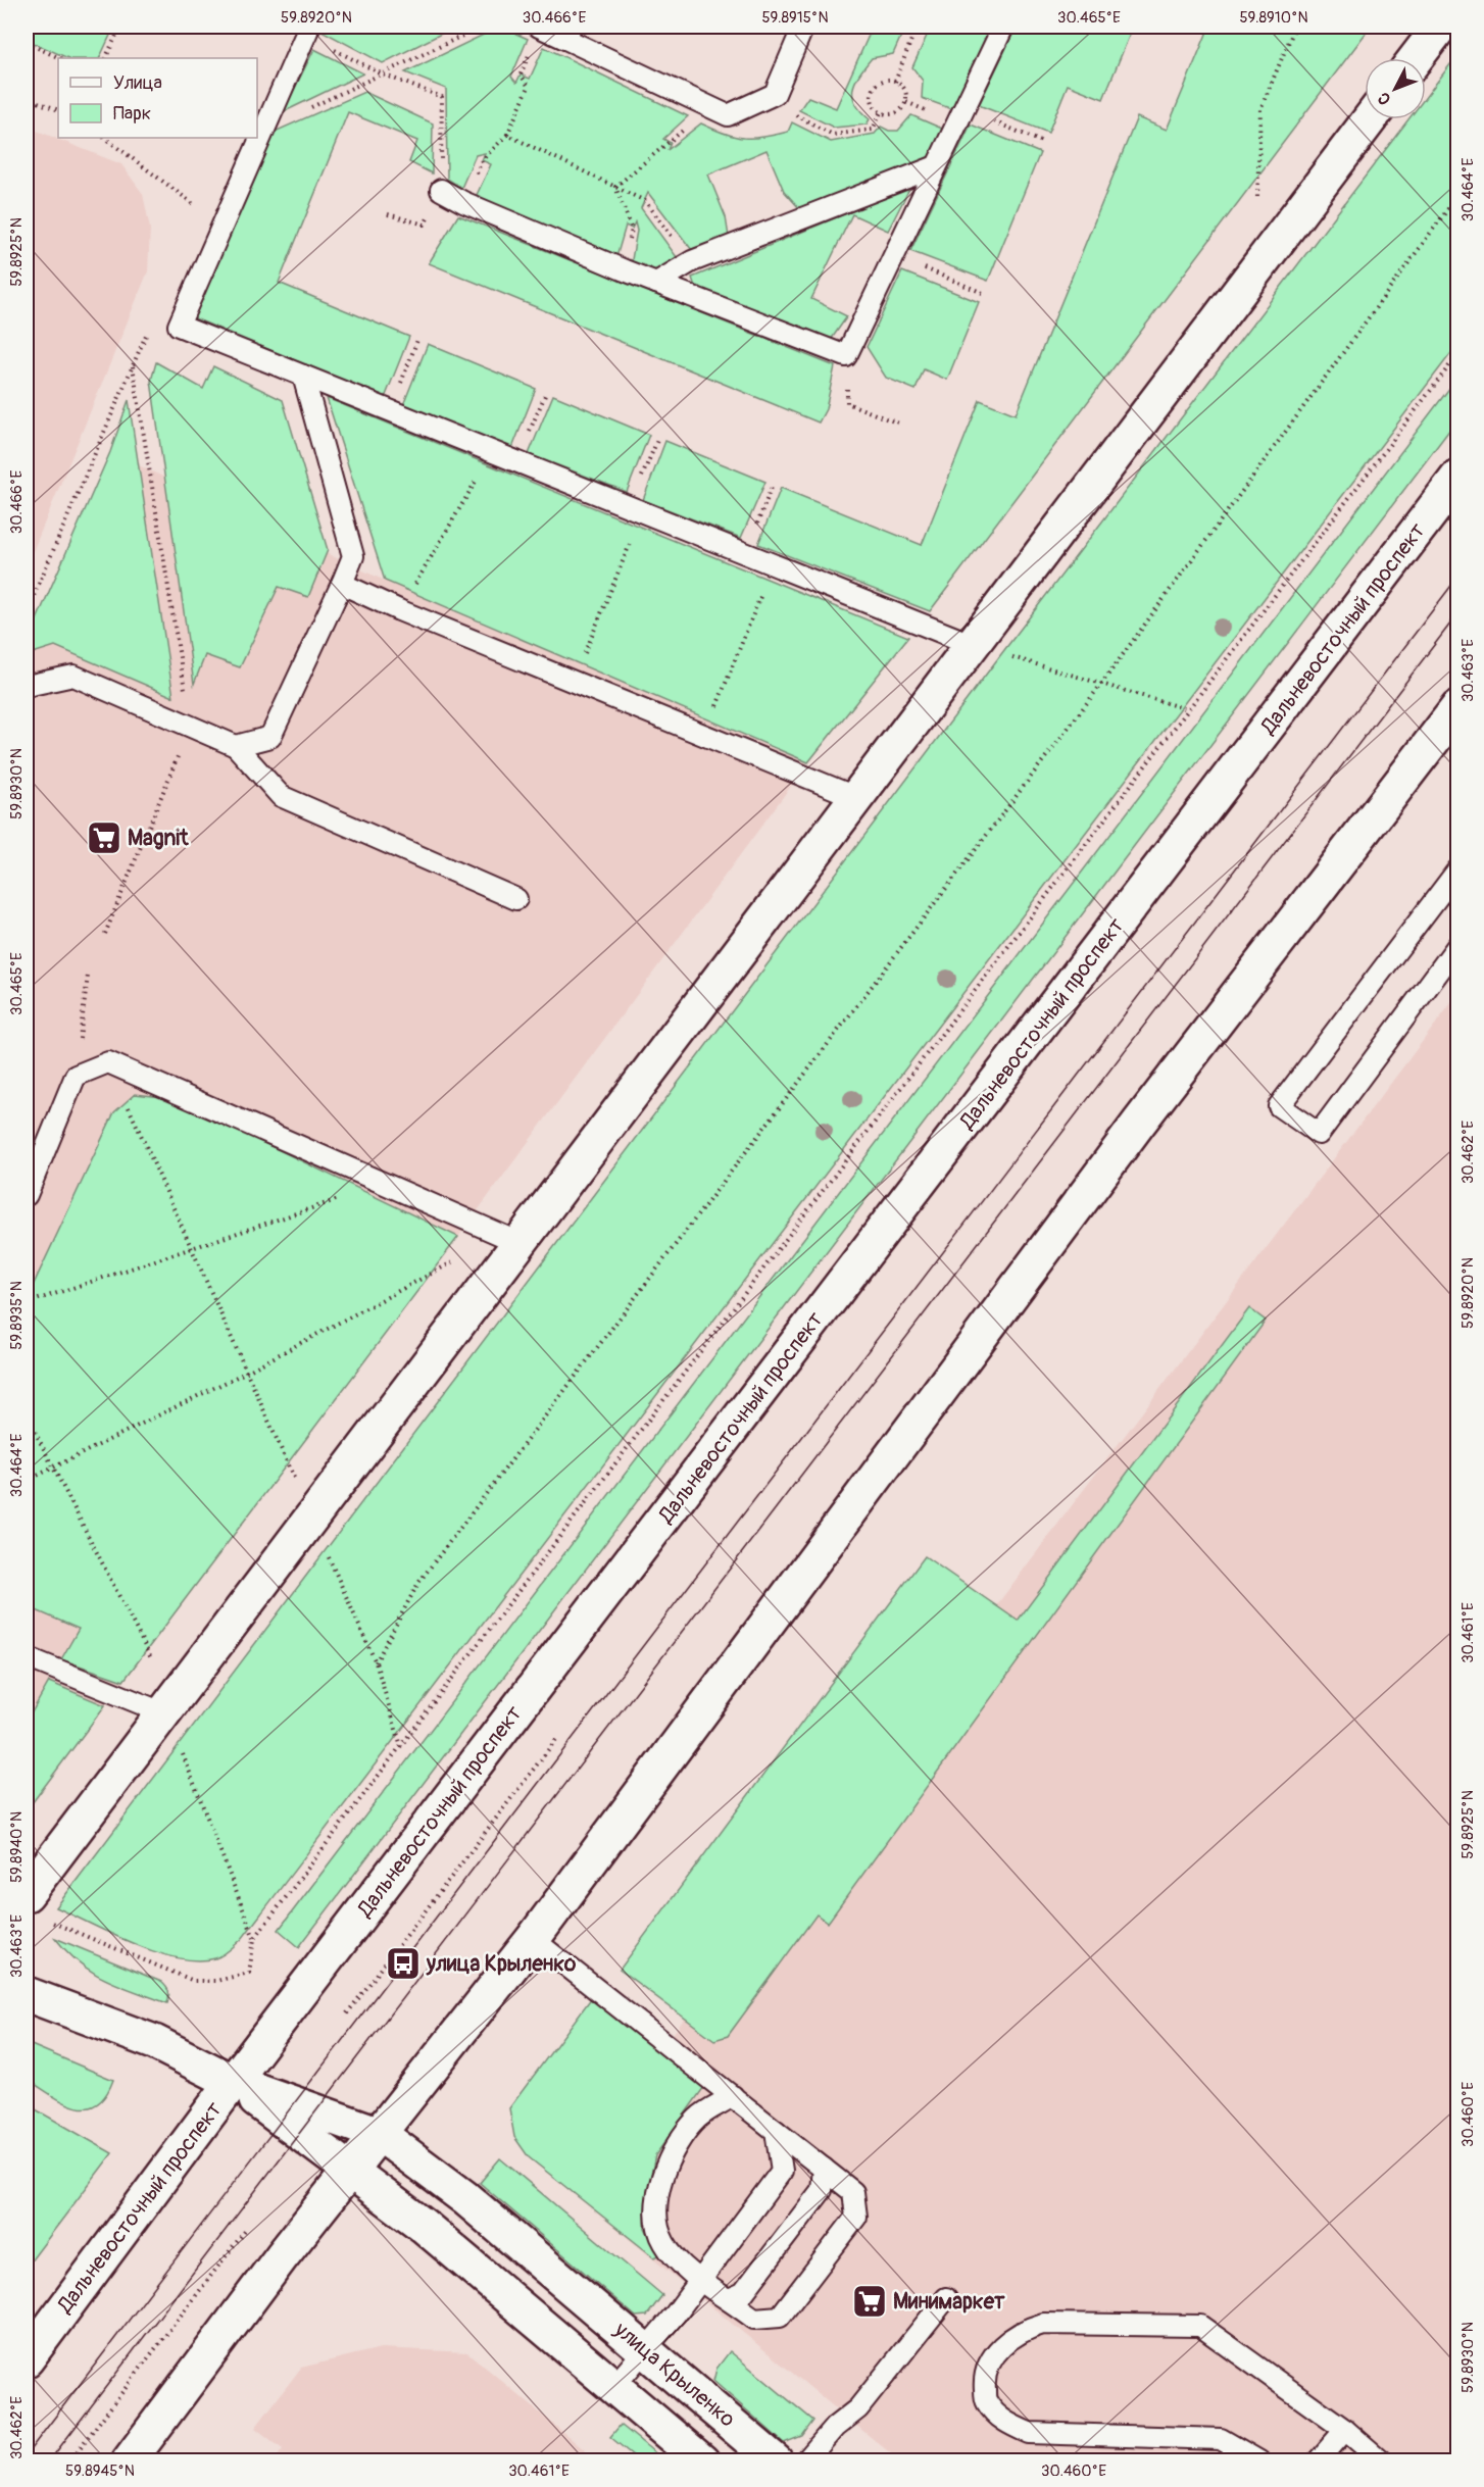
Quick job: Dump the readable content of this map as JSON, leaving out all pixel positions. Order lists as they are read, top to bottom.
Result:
{
  "streets": {
    "main road": ["Дальневосточный проспект", "улица Крыленко"]
  },
  "crossings": [
    ["Дальневосточный проспект", "улица Крыленко"]
  ],
  "places": {
    "supermarket": ["Magnit", "Минимаркет"],
    "bus stop": ["улица Крыленко"]
  },
  "legend": ["Улица", "Парк"],
  "north": "bottom left",
  "coordinates": [
    "59.8920°N",
    "30.466°E",
    "59.8915°N",
    "30.465°E",
    "59.8910°N",
    "30.464°E",
    "59.8925°N",
    "30.463°E",
    "59.8930°N",
    "30.462°E",
    "59.8935°N",
    "30.461°E",
    "59.8940°N",
    "30.460°E",
    "59.8945°N"
  ]
}
